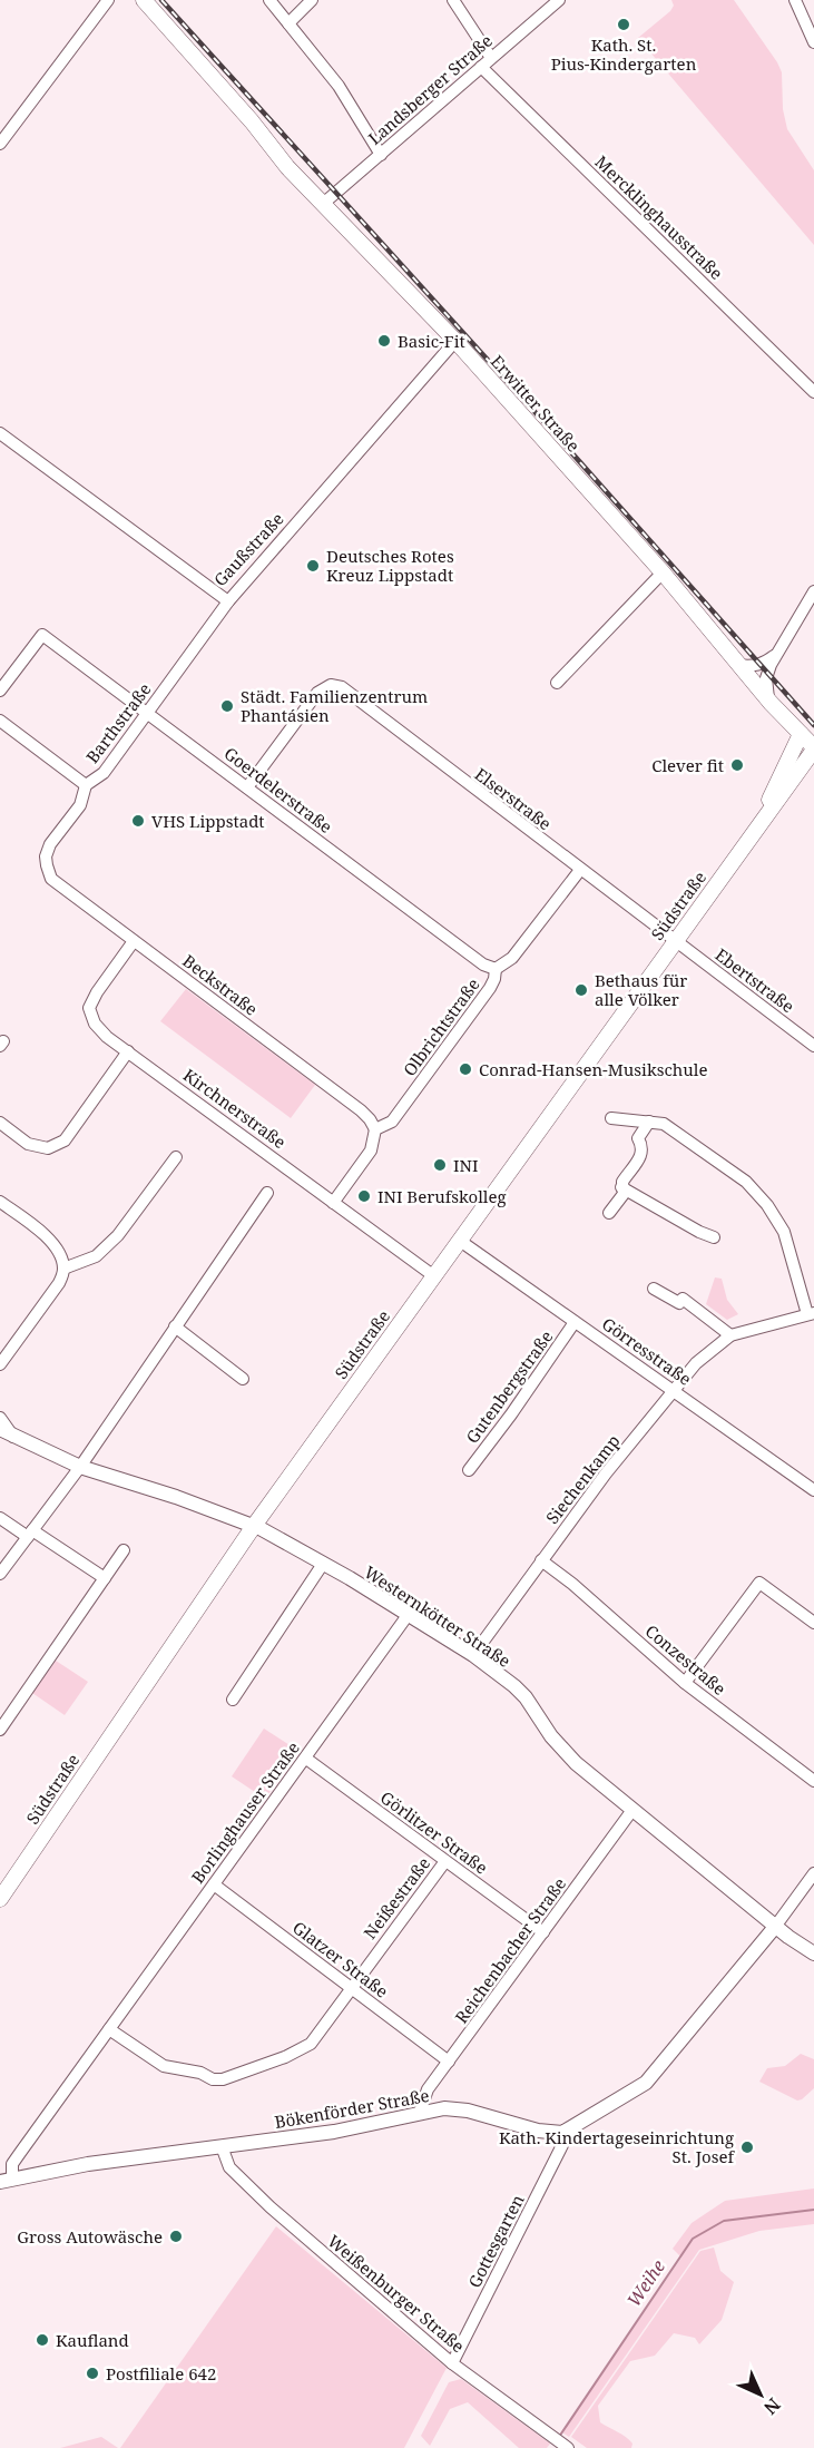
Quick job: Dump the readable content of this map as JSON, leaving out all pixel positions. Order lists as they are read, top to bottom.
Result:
{
  "streets": {
    "main road": ["Erwitter Straße", "Südstraße"],
    "street": [
      "Landsberger Straße",
      "Mercklinghausstraße",
      "Gaußstraße",
      "Barthstraße",
      "Goerdelerstraße",
      "Elserstraße",
      "Ebertstraße",
      "Beckstraße",
      "Olbrichtstraße",
      "Kirchnerstraße",
      "Görresstraße",
      "Gutenbergstraße",
      "Siechenkamp",
      "Westernkötter Straße",
      "Conzestraße",
      "Borlinghauser Straße",
      "Görlitzer Straße",
      "Neißestraße",
      "Reichenbacher Straße",
      "Glatzer Straße",
      "Bökenförder Straße",
      "Gottesgarten",
      "Weißenburger Straße"
    ]
  },
  "crossings": [
    ["Landsberger Straße", "Mercklinghausstraße"],
    ["Landsberger Straße", "Erwitter Straße"],
    ["Erwitter Straße", "Gaußstraße"],
    ["Erwitter Straße", "Südstraße"],
    ["Gaußstraße", "Barthstraße"],
    ["Barthstraße", "Goerdelerstraße"],
    ["Barthstraße", "Beckstraße"],
    ["Goerdelerstraße", "Elserstraße"],
    ["Goerdelerstraße", "Olbrichtstraße"],
    ["Elserstraße", "Südstraße"],
    ["Elserstraße", "Ebertstraße"],
    ["Elserstraße", "Olbrichtstraße"],
    ["Südstraße", "Ebertstraße"],
    ["Südstraße", "Kirchnerstraße"],
    ["Südstraße", "Görresstraße"],
    ["Südstraße", "Westernkötter Straße"],
    ["Beckstraße", "Olbrichtstraße"],
    ["Beckstraße", "Kirchnerstraße"],
    ["Görresstraße", "Gutenbergstraße"],
    ["Görresstraße", "Siechenkamp"],
    ["Siechenkamp", "Westernkötter Straße"],
    ["Siechenkamp", "Conzestraße"],
    ["Westernkötter Straße", "Borlinghauser Straße"],
    ["Westernkötter Straße", "Reichenbacher Straße"],
    ["Borlinghauser Straße", "Görlitzer Straße"],
    ["Borlinghauser Straße", "Glatzer Straße"],
    ["Borlinghauser Straße", "Bökenförder Straße"],
    ["Görlitzer Straße", "Neißestraße"],
    ["Görlitzer Straße", "Reichenbacher Straße"],
    ["Neißestraße", "Glatzer Straße"],
    ["Reichenbacher Straße", "Glatzer Straße"],
    ["Reichenbacher Straße", "Bökenförder Straße"],
    ["Bökenförder Straße", "Gottesgarten"],
    ["Bökenförder Straße", "Weißenburger Straße"],
    ["Gottesgarten", "Weißenburger Straße"]
  ],
  "water": ["Weihe"],
  "places": [
    "Kath. St. Pius-Kindergarten",
    "Basic-Fit",
    "Deutsches Rotes Kreuz Lippstadt",
    "Städt. Familienzentrum Phantásien",
    "Clever fit",
    "VHS Lippstadt",
    "Bethaus für alle Völker",
    "Conrad-Hansen-Musikschule",
    "INI",
    "INI Berufskolleg",
    "Kath. Kindertageseinrichtung St. Josef",
    "Gross Autowäsche",
    "Kaufland",
    "Postfiliale 642"
  ],
  "north": "bottom right"
}
